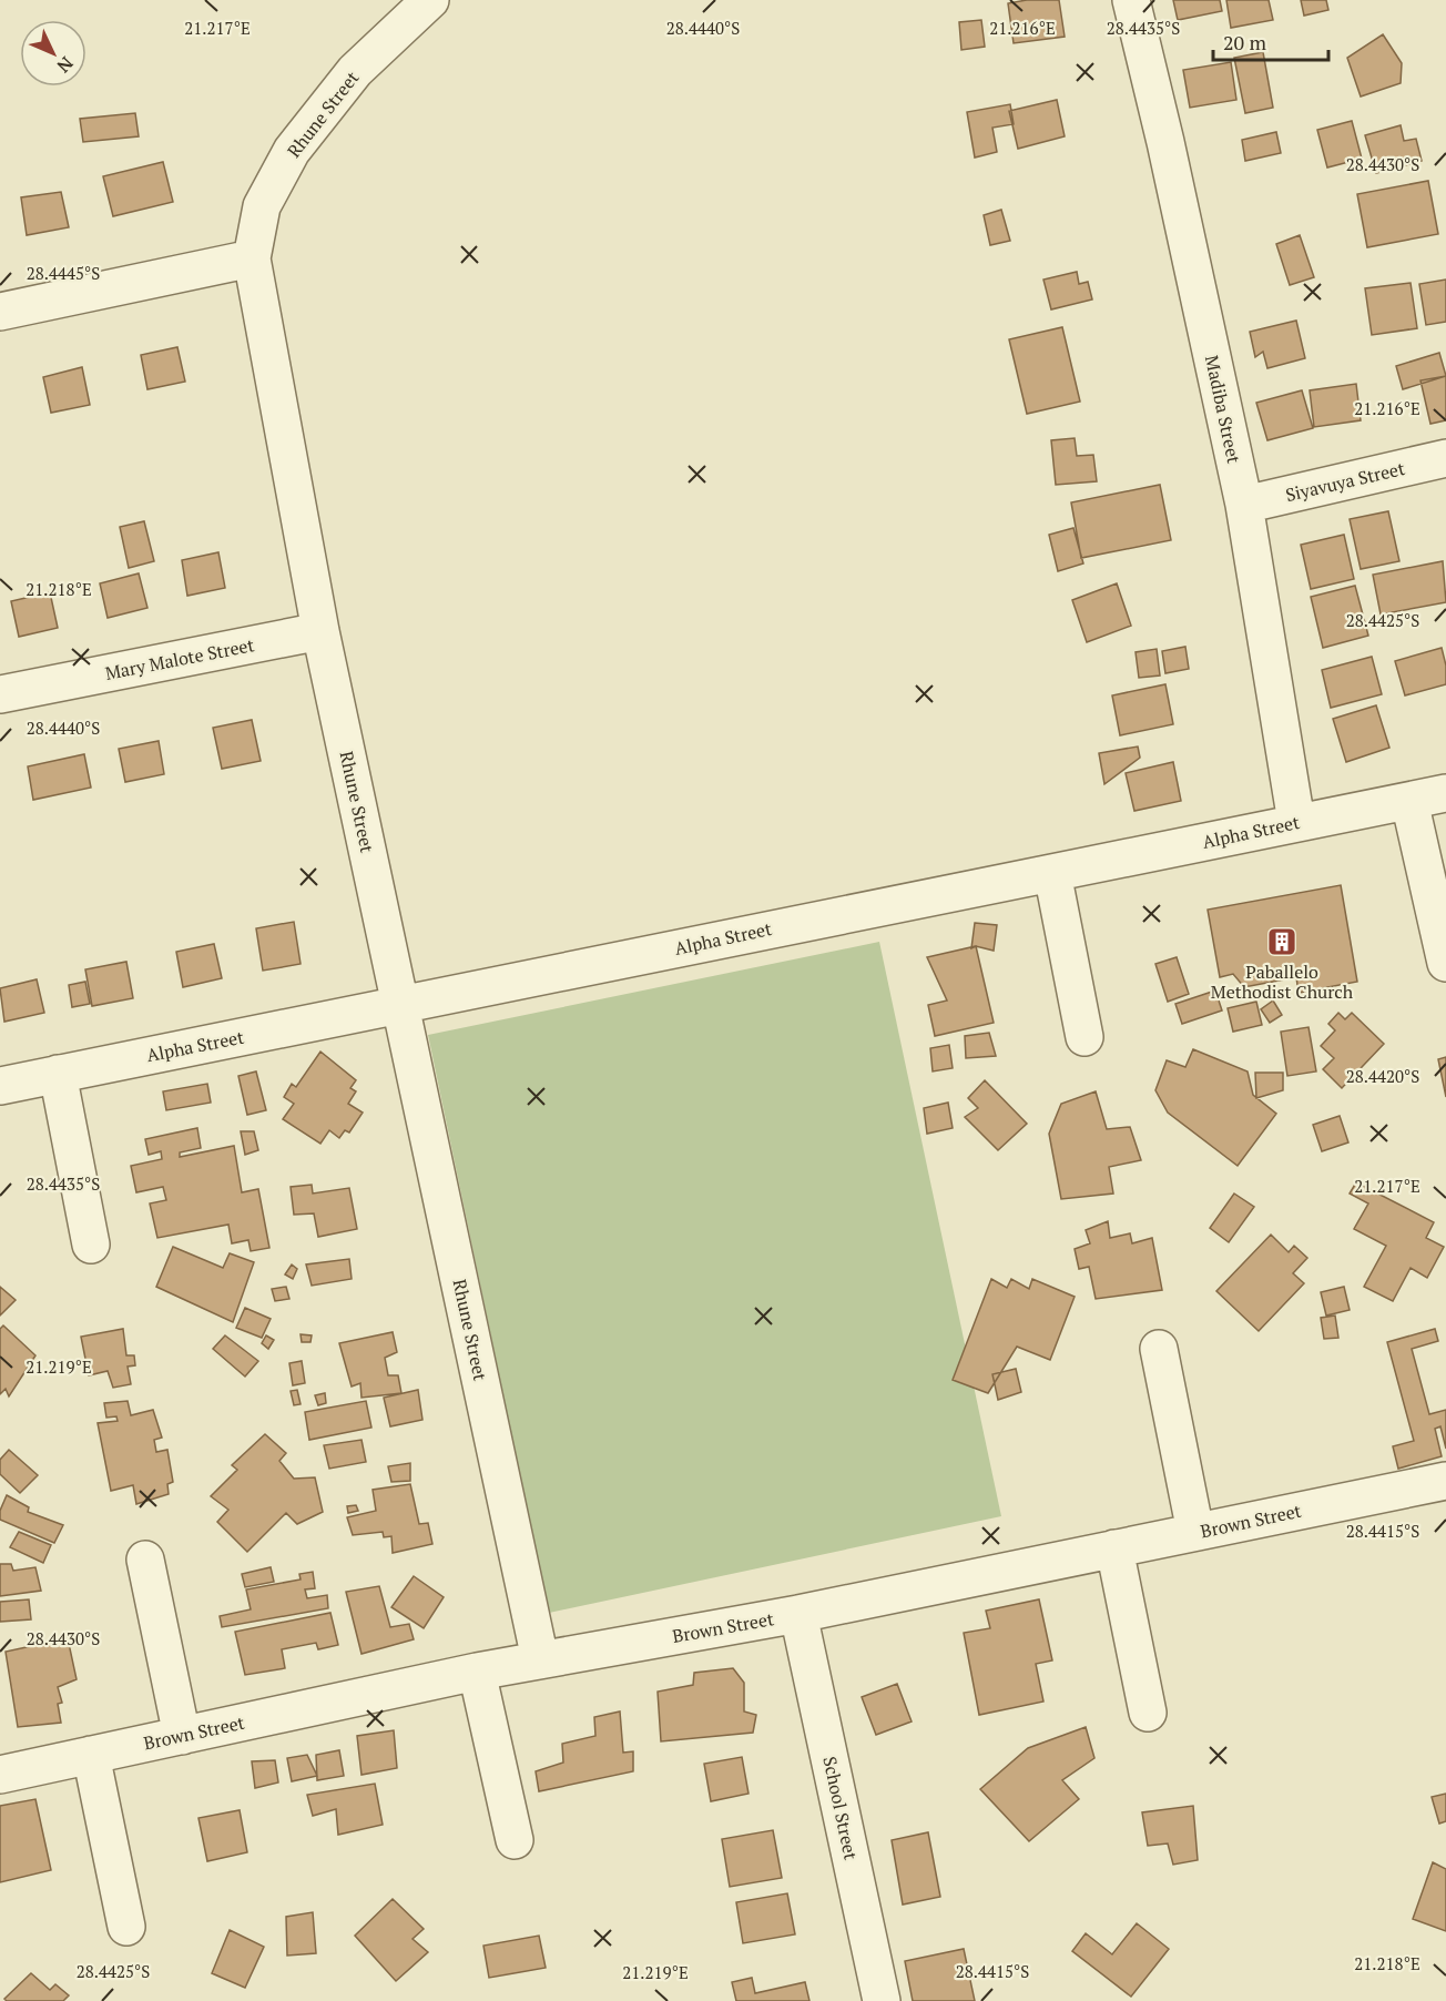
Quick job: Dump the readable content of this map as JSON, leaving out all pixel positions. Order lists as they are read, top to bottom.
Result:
{
  "streets": {
    "street": [
      "Rhune Street",
      "Madiba Street",
      "Siyavuya Street",
      "Mary Malote Street",
      "Alpha Street",
      "Brown Street",
      "School Street"
    ]
  },
  "crossings": [
    ["Rhune Street", "Mary Malote Street"],
    ["Rhune Street", "Alpha Street"],
    ["Rhune Street", "Brown Street"],
    ["Madiba Street", "Siyavuya Street"],
    ["Madiba Street", "Alpha Street"],
    ["Brown Street", "School Street"]
  ],
  "places": {
    "building": ["Paballelo Methodist Church"]
  },
  "scale_bar": "20 m",
  "north": "bottom right",
  "coordinates": [
    "21.217°E",
    "21.216°E",
    "28.4440°S",
    "28.4435°S",
    "28.4430°S",
    "28.4445°S",
    "21.218°E",
    "28.4425°S",
    "28.4420°S",
    "21.219°E",
    "28.4415°S"
  ]
}
